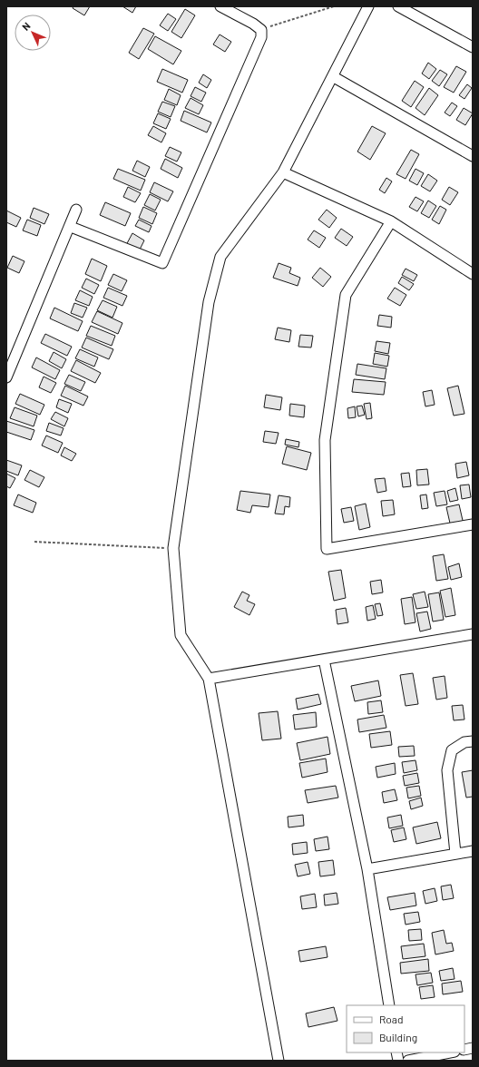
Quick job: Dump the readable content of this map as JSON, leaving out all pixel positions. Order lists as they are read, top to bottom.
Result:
{
  "legend": ["Road", "Building"],
  "north": "top left"
}
